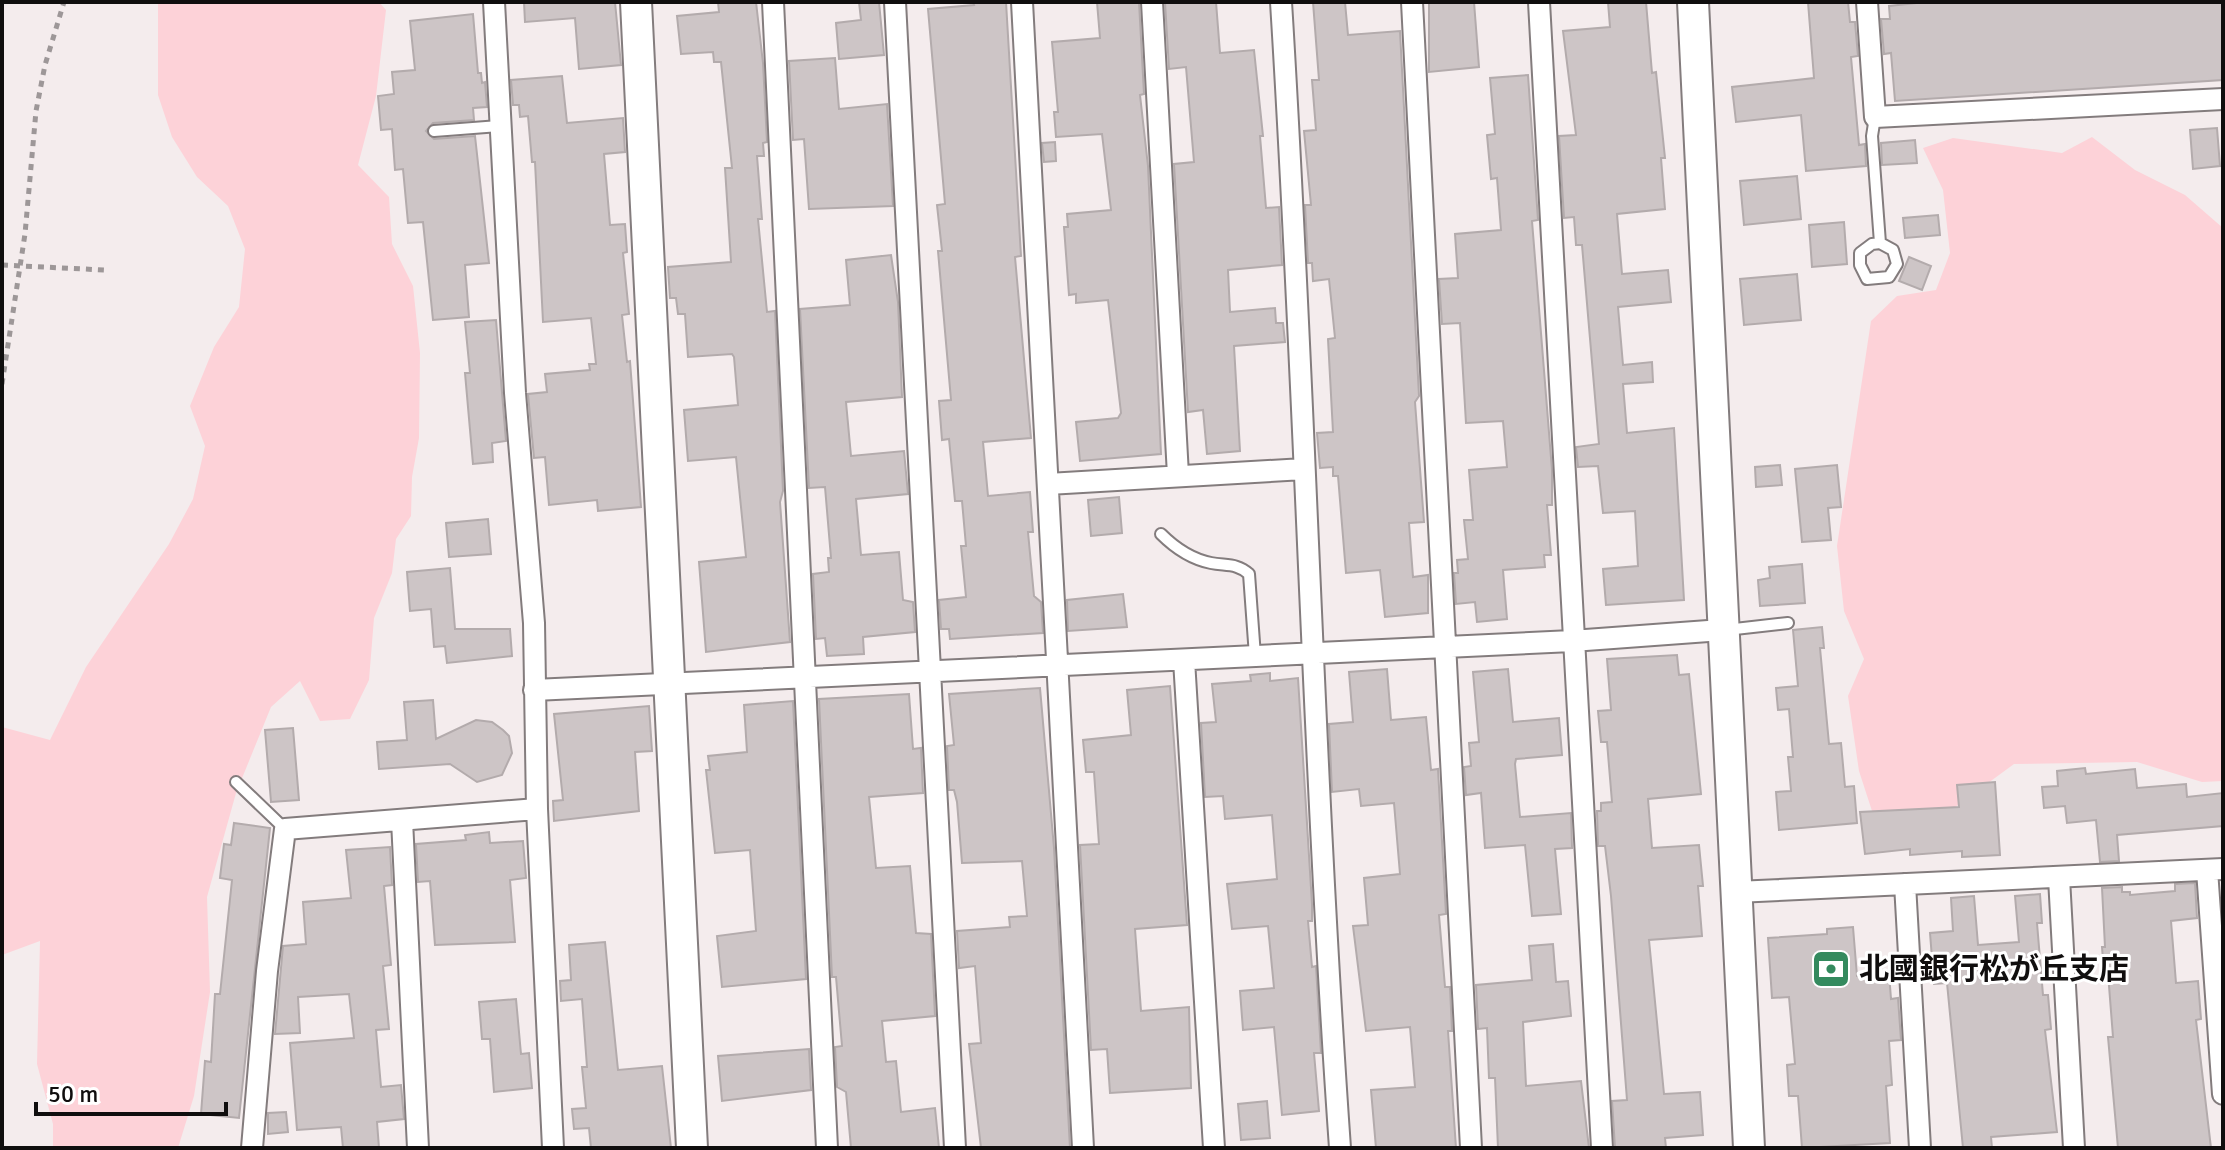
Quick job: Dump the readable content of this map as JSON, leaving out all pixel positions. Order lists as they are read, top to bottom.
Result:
{
  "places": {
    "bank": ["北國銀行松が丘支店"]
  },
  "scale_bar": "50 m"
}
